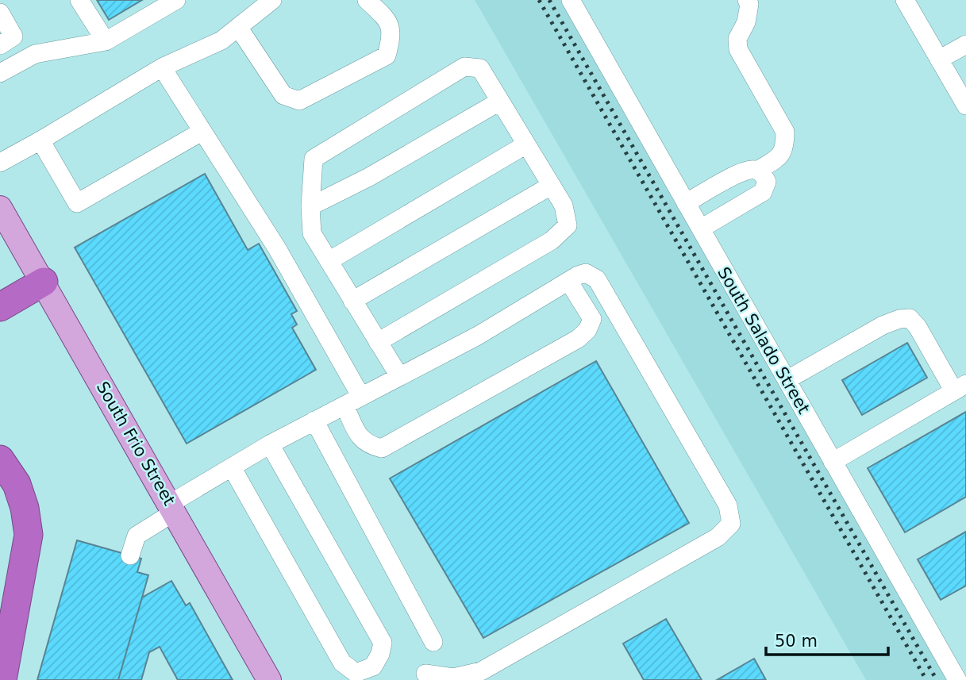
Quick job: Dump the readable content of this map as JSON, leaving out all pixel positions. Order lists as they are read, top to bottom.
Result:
{
  "streets": {
    "main road": ["South Frio Street"],
    "street": ["South Salado Street"]
  },
  "scale_bar": "50 m"
}
